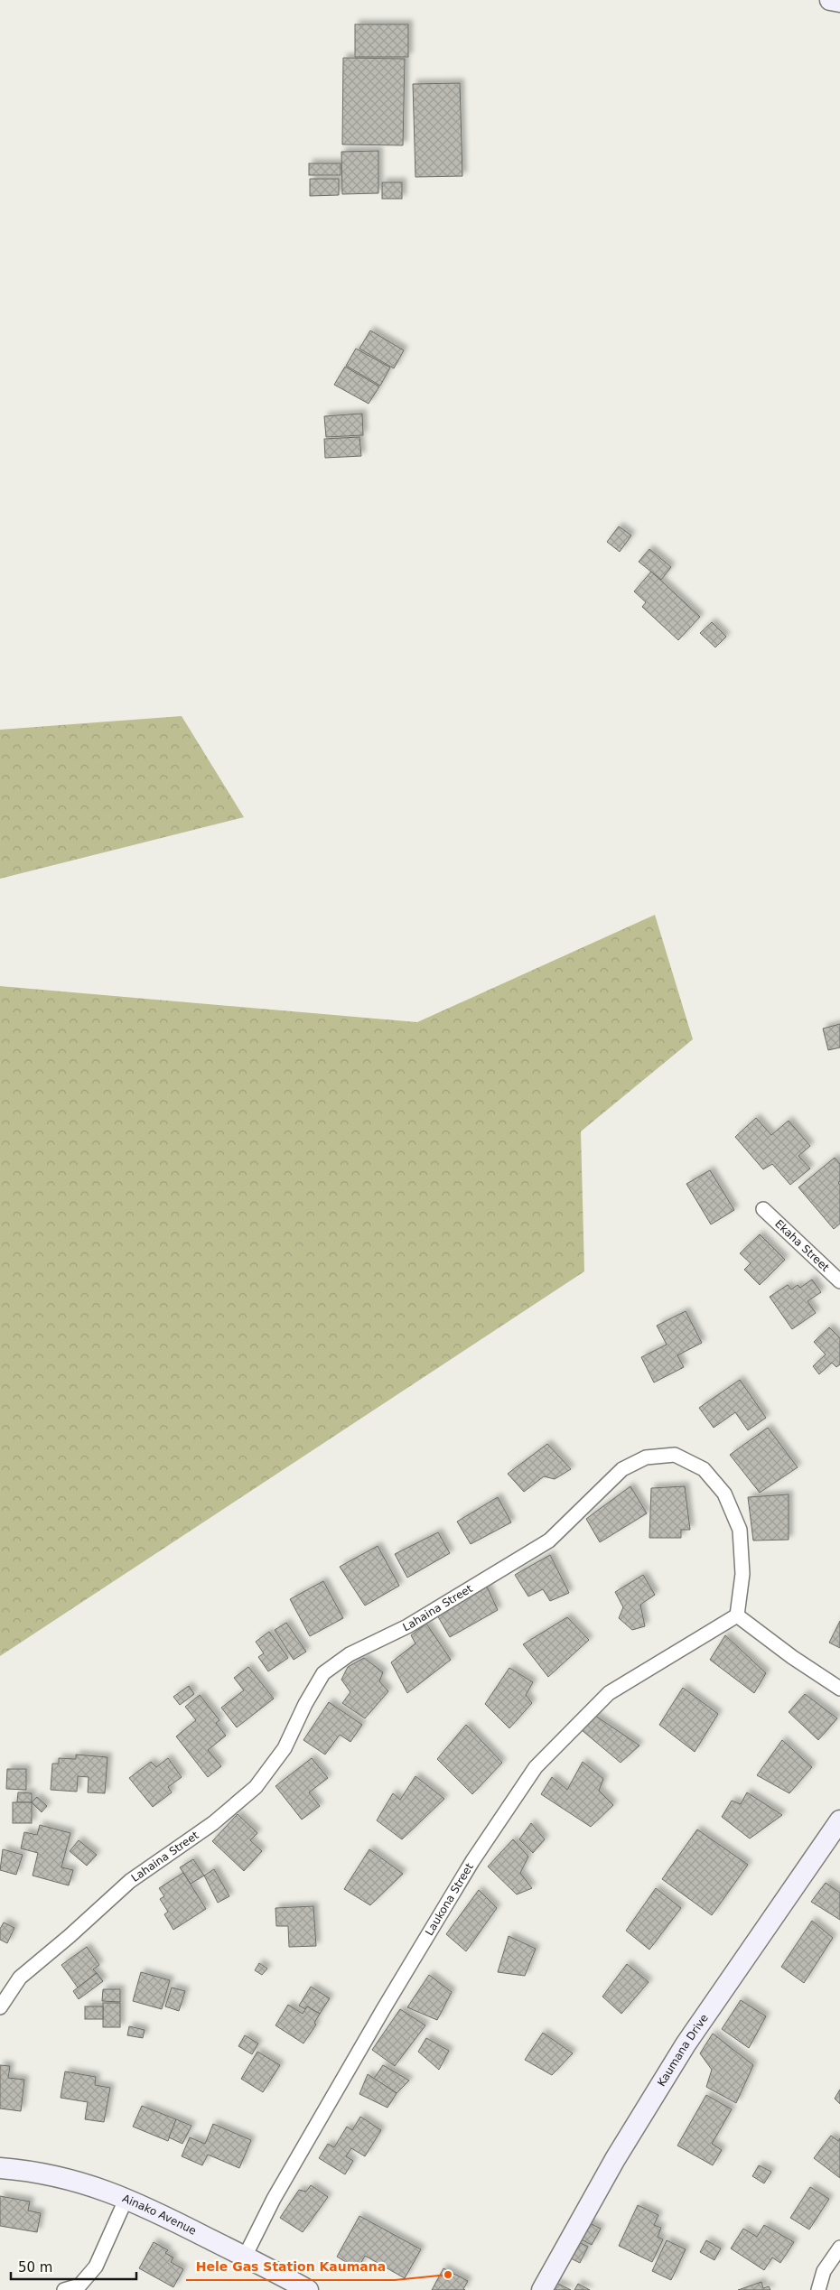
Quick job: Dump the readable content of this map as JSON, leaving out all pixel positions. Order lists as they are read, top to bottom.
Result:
{
  "streets": {
    "street": [
      "Ekaha Street",
      "Lahaina Street",
      "Laukona Street",
      "Kaumana Drive",
      "Ainako Avenue"
    ]
  },
  "crossings": [
    ["Lahaina Street", "Laukona Street"],
    ["Laukona Street", "Ainako Avenue"]
  ],
  "places": ["Hele Gas Station Kaumana"],
  "scale_bar": "50 m"
}
